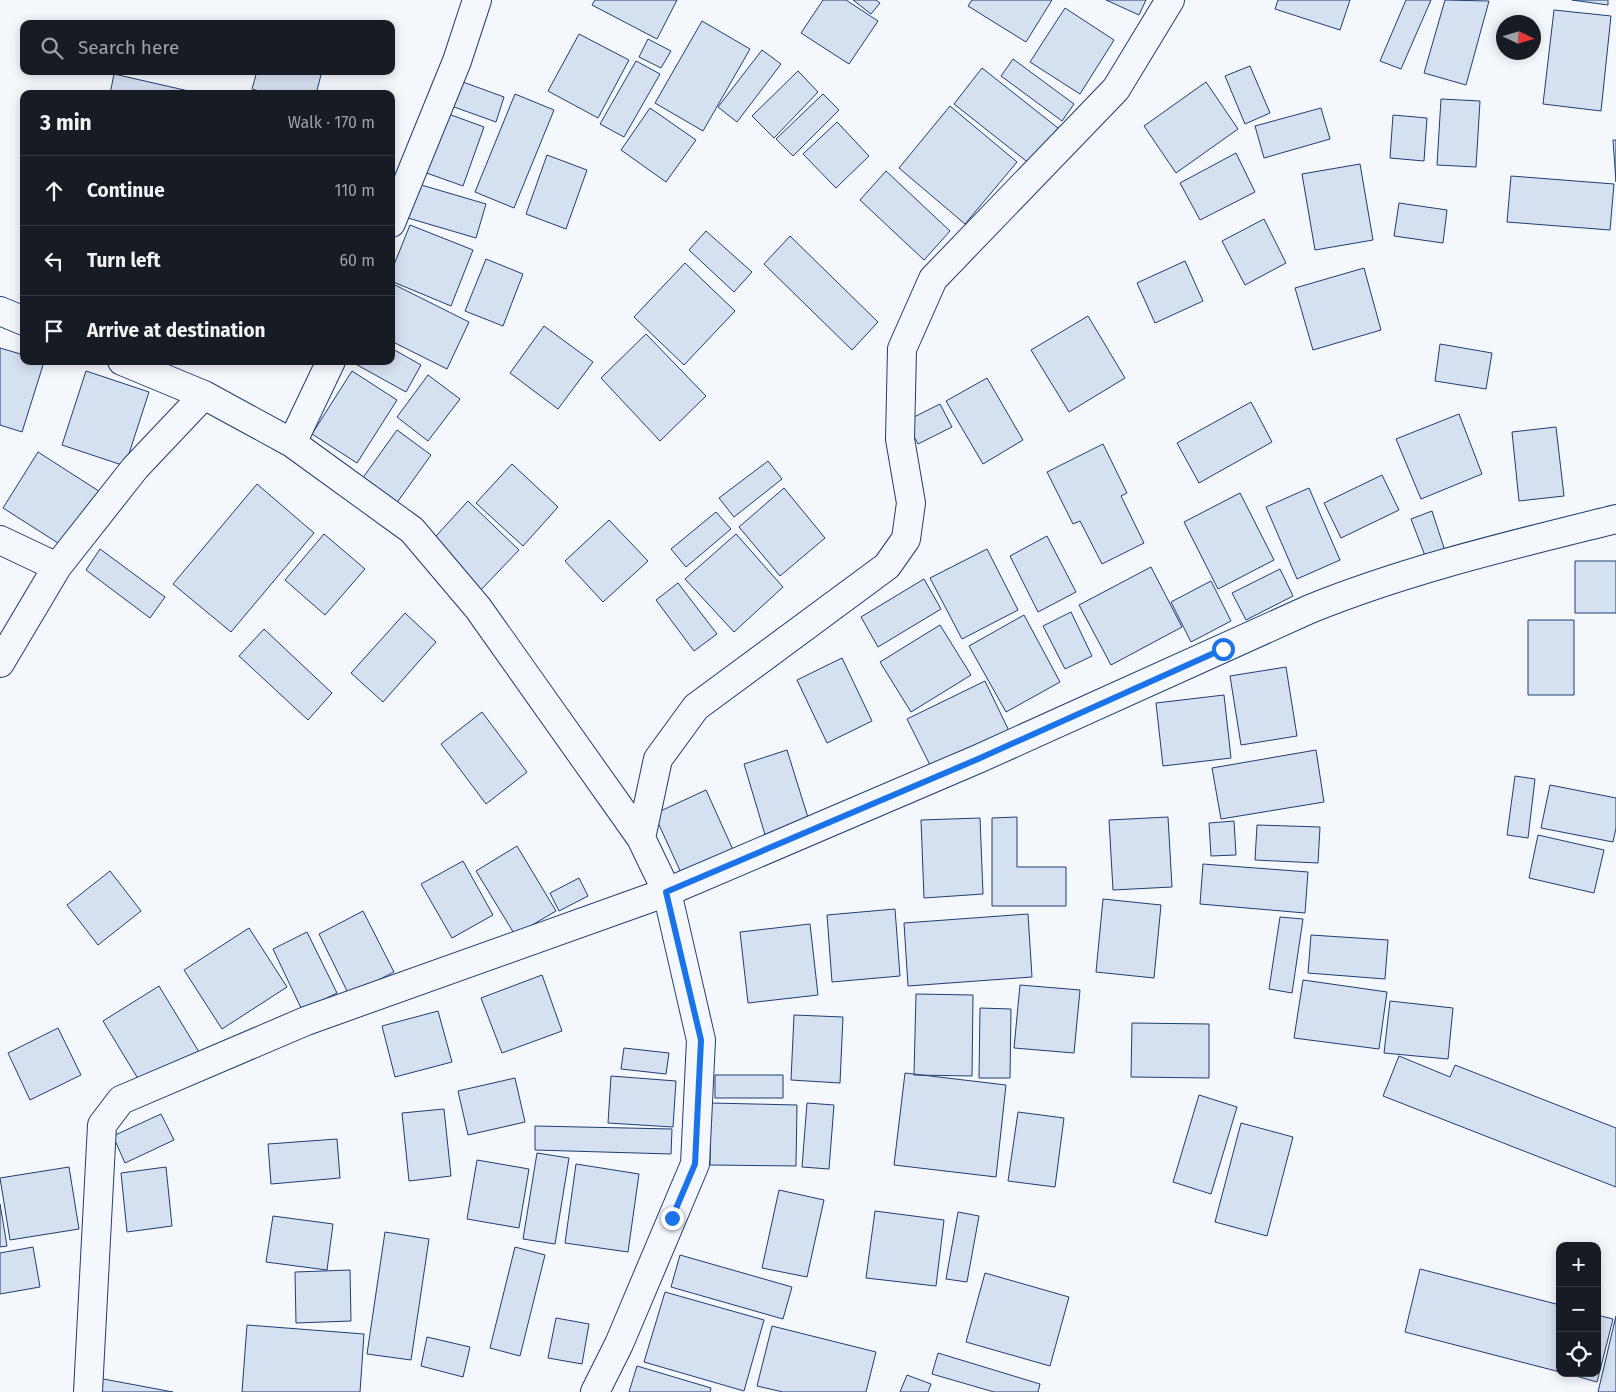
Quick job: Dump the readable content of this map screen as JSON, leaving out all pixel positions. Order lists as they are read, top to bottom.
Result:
{
  "north": "right",
  "page": {
    "search": "Search here",
    "heading": ["3 min", "Walk · 170 m"],
    "list": [
      ["Continue", "110 m"],
      ["Turn left", "60 m"],
      "Arrive at destination"
    ],
    "map_buttons": ["+", "−"]
  }
}
